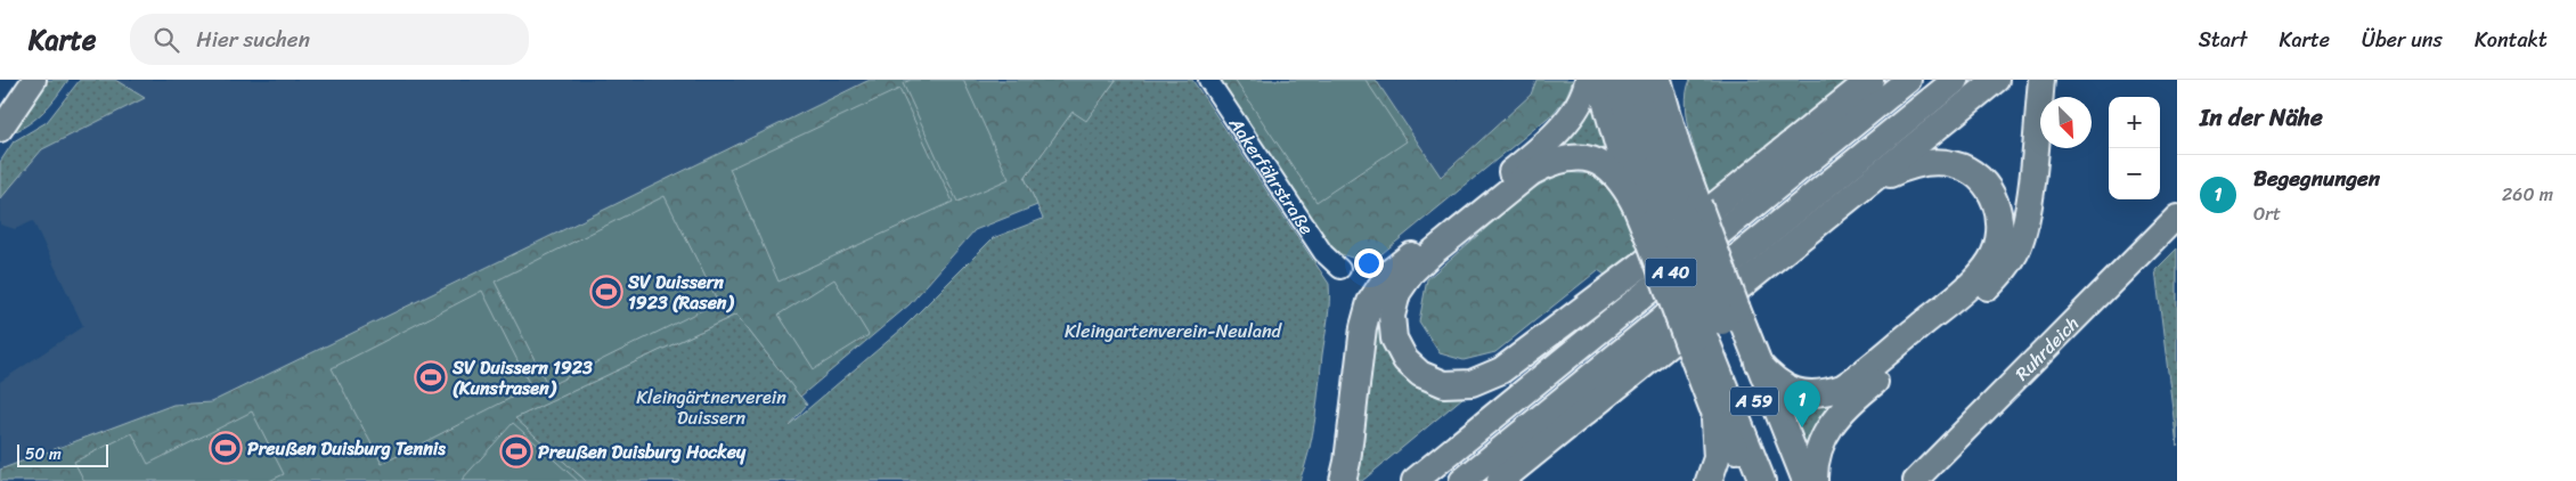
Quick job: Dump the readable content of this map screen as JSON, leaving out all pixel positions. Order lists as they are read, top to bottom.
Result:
{
  "streets": {
    "highway": ["A 40", "A 59"],
    "main road": ["Ruhrdeich"],
    "street": ["Aakerfährstraße"]
  },
  "parks": ["Kleingartenverein-Neuland", "Kleingärtnerverein Duissern"],
  "places": {
    "sports": [
      "SV Duissern 1923 (Rasen)",
      "SV Duissern 1923 (Kunstrasen)",
      "Preußen Duisburg Tennis",
      "Preußen Duisburg Hockey"
    ]
  },
  "scale_bar": "50 m",
  "north": "bottom right",
  "page": {
    "header": "Karte",
    "search": "Hier suchen",
    "nav": [
      "Start",
      "Karte",
      "Über uns",
      "Kontakt"
    ],
    "heading": "In der Nähe",
    "map_buttons": ["+", "−"],
    "list": [
      {
        "mark": "1",
        "name": "Begegnungen",
        "note": "Ort",
        "value": "260 m"
      }
    ],
    "pins": "1",
    "scale": "50 m"
  }
}
